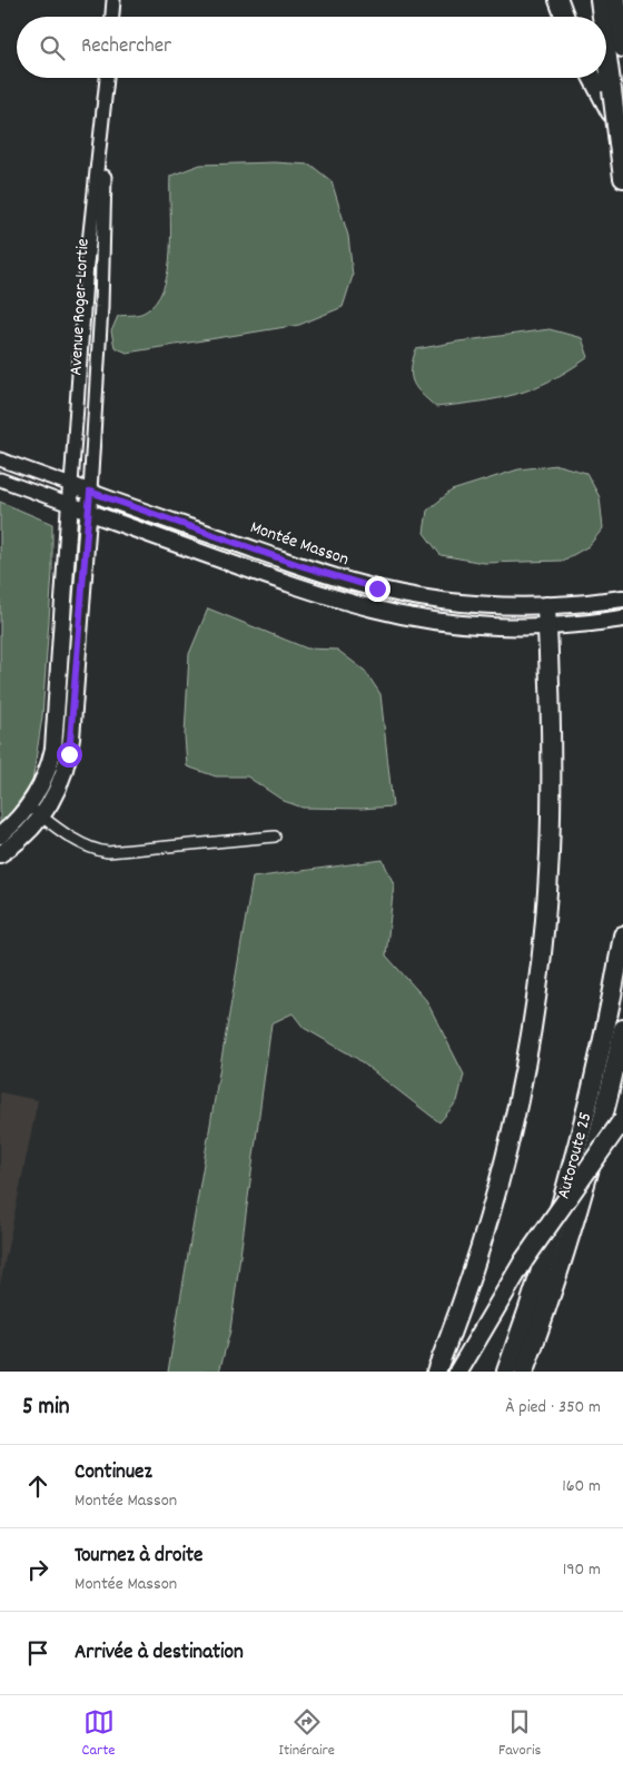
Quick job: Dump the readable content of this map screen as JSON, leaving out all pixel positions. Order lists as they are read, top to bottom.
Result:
{
  "streets": {
    "highway": ["Autoroute 25"],
    "main road": ["Avenue Roger-Lortie", "Montée Masson"]
  },
  "crossings": [
    ["Avenue Roger-Lortie", "Montée Masson"]
  ],
  "page": {
    "search": "Rechercher",
    "heading": ["5 min", "À pied · 350 m"],
    "list": [
      ["Continuez", "Montée Masson", "160 m"],
      ["Tournez à droite", "Montée Masson", "190 m"],
      "Arrivée à destination"
    ],
    "nav": ["Carte", "Itinéraire", "Favoris"]
  }
}
